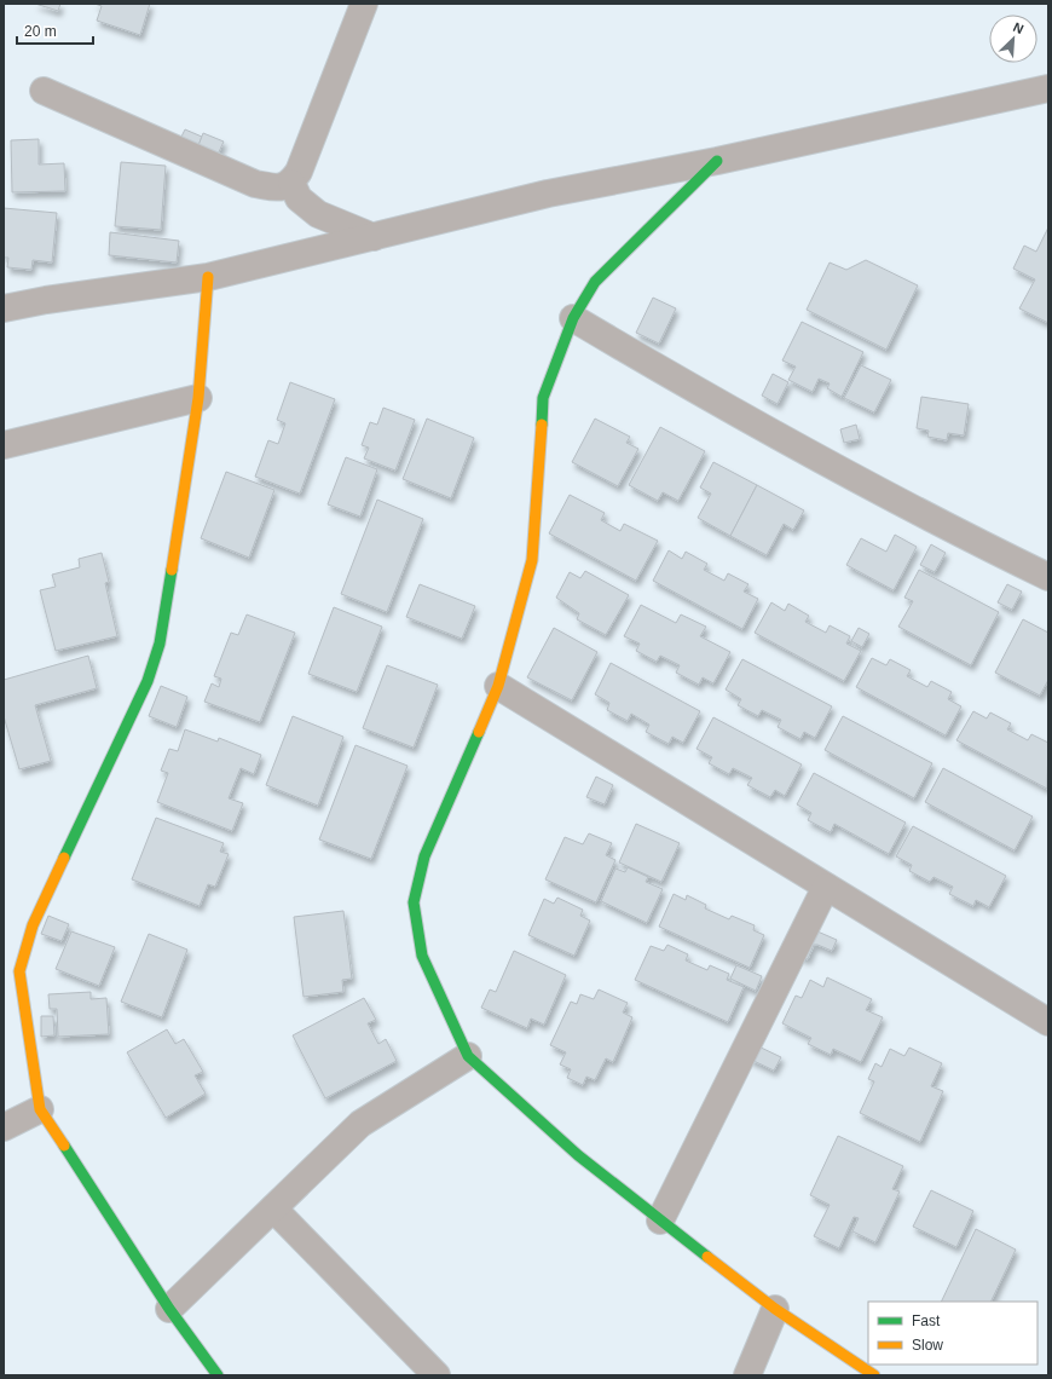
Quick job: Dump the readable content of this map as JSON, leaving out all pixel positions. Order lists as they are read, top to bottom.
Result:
{
  "legend": ["Fast", "Slow"],
  "scale_bar": "20 m",
  "north": "top right"
}
